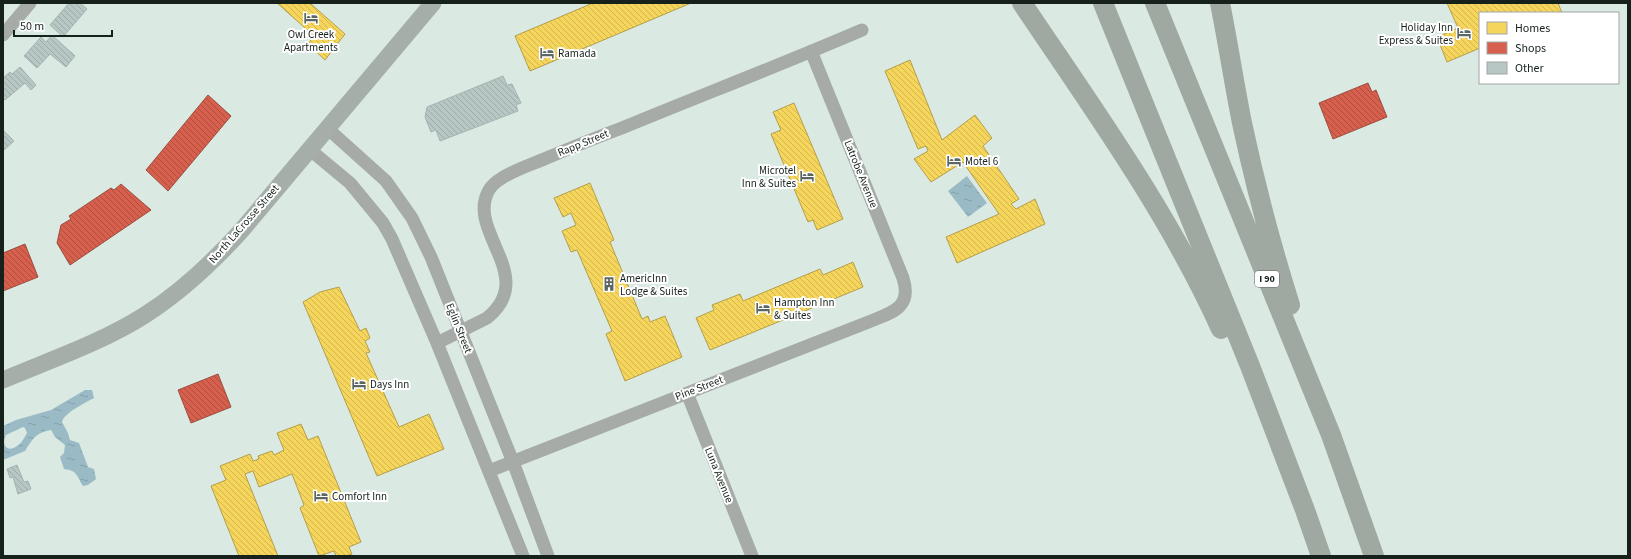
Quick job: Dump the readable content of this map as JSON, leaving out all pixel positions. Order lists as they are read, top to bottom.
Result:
{
  "streets": {
    "highway": ["I 90"],
    "main road": ["North LaCrosse Street"],
    "street": [
      "Rapp Street",
      "Latrobe Avenue",
      "Eglin Street",
      "Pine Street",
      "Luna Avenue"
    ]
  },
  "crossings": [
    ["Rapp Street", "Latrobe Avenue"],
    ["Rapp Street", "Eglin Street"],
    ["Latrobe Avenue", "Pine Street"],
    ["North LaCrosse Street", "Eglin Street"],
    ["Eglin Street", "Pine Street"],
    ["Pine Street", "Luna Avenue"]
  ],
  "places": {
    "hotel": [
      "Owl Creek Apartments",
      "Holiday Inn Express & Suites",
      "Ramada",
      "Motel 6",
      "Microtel Inn & Suites",
      "Hampton Inn & Suites",
      "Days Inn",
      "Comfort Inn"
    ],
    "building": ["AmericInn Lodge & Suites"]
  },
  "legend": ["Homes", "Shops", "Other"],
  "scale_bar": "50 m"
}
